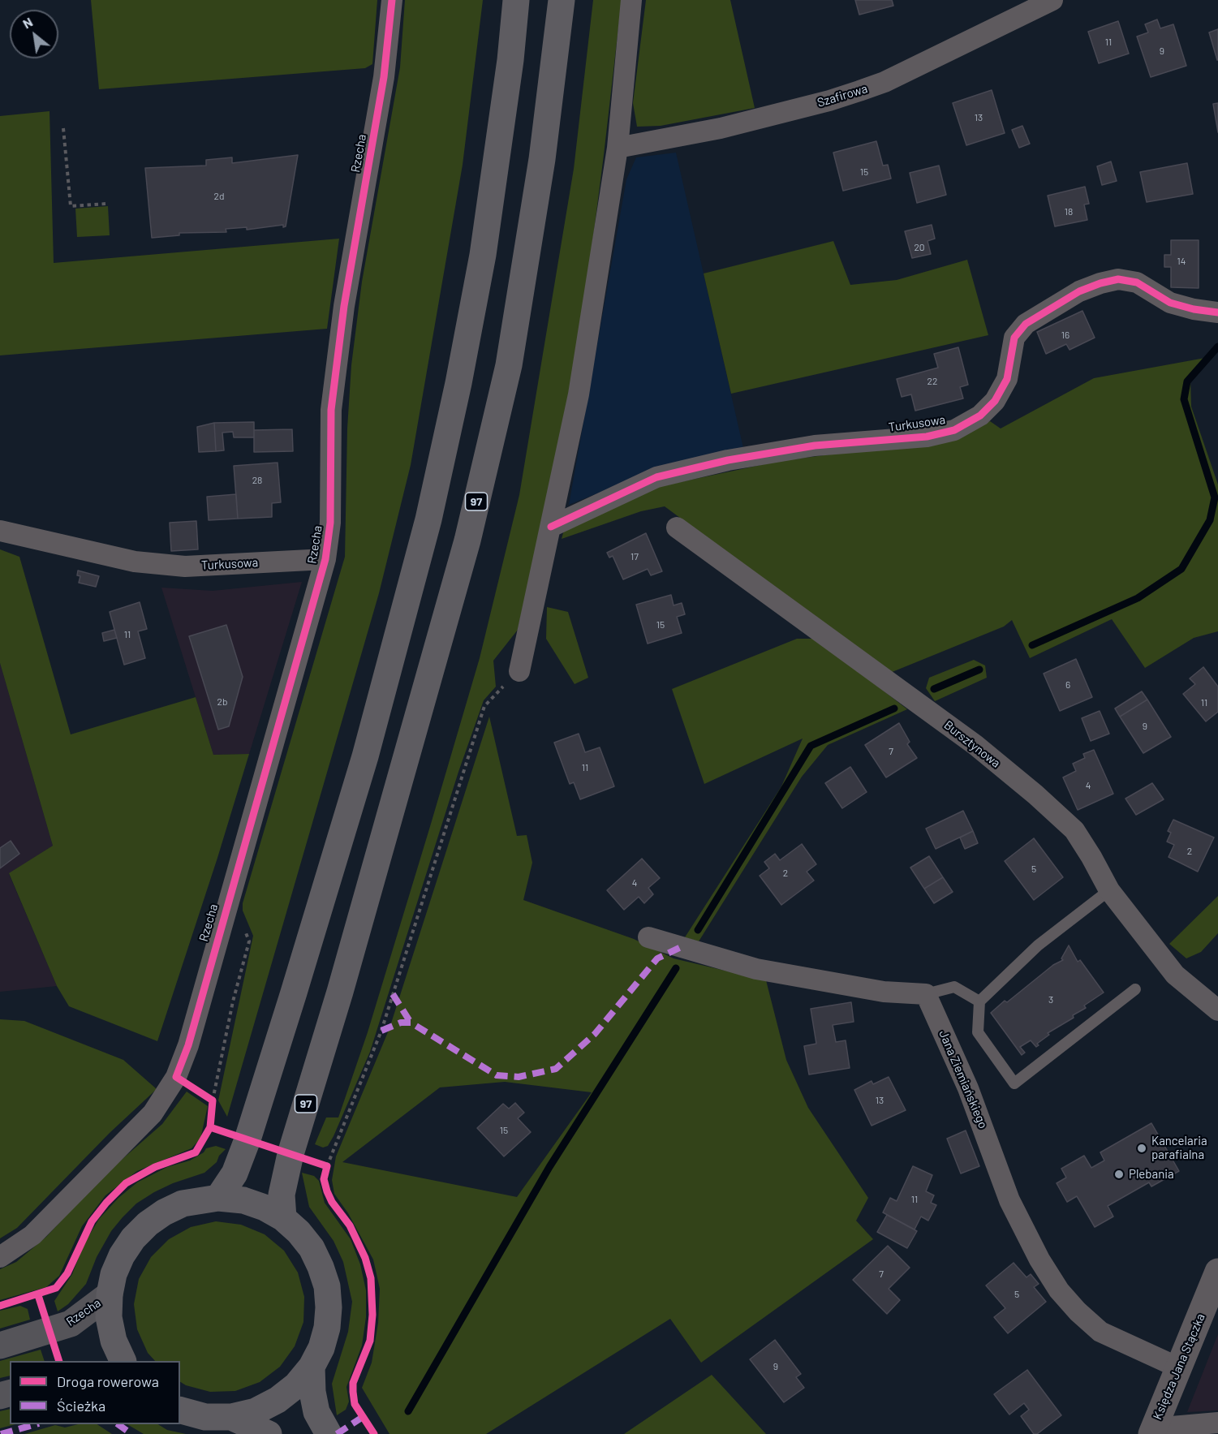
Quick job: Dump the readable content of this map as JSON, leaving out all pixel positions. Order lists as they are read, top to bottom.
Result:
{
  "streets": {
    "main road": ["Rzecha", "97"],
    "street": [
      "Szafirowa",
      "Turkusowa",
      "Bursztynowa",
      "Jana Ziemiańskiego",
      "Księdza Jana Stączka"
    ]
  },
  "crossings": [
    ["Rzecha", "Turkusowa"],
    ["Jana Ziemiańskiego", "Księdza Jana Stączka"]
  ],
  "places": ["Kancelaria parafialna", "Plebania"],
  "house_numbers": [
    "11",
    "9",
    "13",
    "15",
    "2d",
    "18",
    "20",
    "14",
    "16",
    "22",
    "28",
    "17",
    "15",
    "11",
    "6",
    "2b",
    "11",
    "9",
    "7",
    "11",
    "4",
    "2",
    "5",
    "2",
    "4",
    "3",
    "13",
    "15",
    "11",
    "7",
    "5",
    "9"
  ],
  "legend": ["Droga rowerowa", "Ścieżka"],
  "north": "top left"
}
